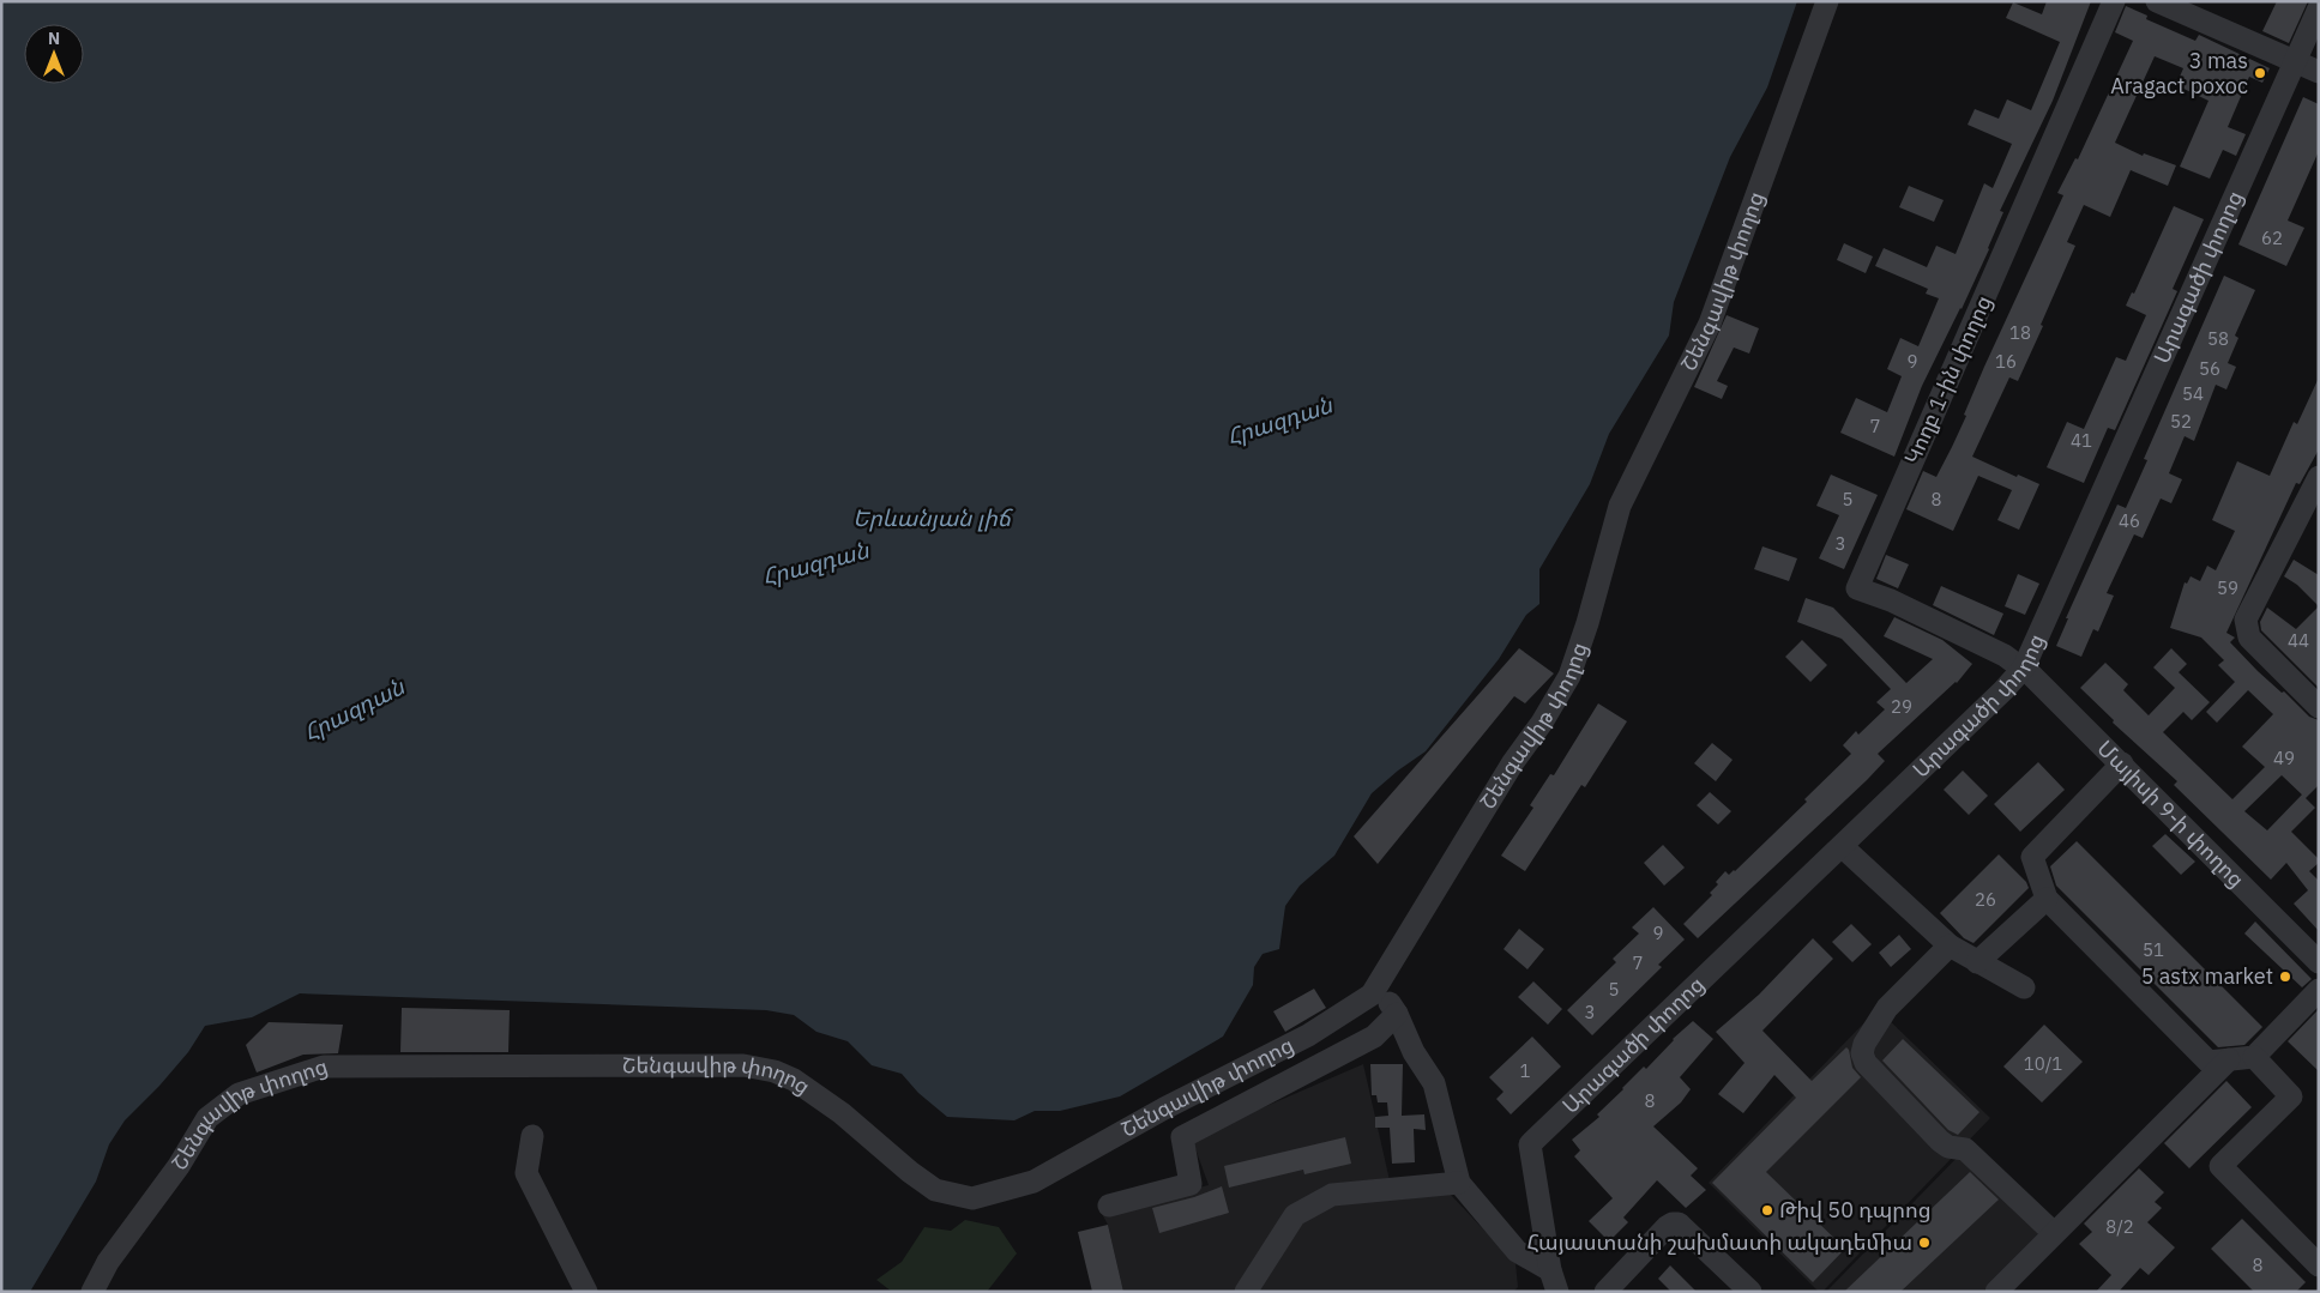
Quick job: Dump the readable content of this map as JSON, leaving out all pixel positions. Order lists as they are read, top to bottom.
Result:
{
  "streets": {
    "street": [
      "Արագածի փողոց",
      "Շենգավիթ փողոց",
      "Կողբ 1-ին փողոց",
      "Մայիսի 9-ի փողոց"
    ]
  },
  "crossings": [
    ["Արագածի փողոց", "Կողբ 1-ին փողոց"],
    ["Արագածի փողոց", "Մայիսի 9-ի փողոց"],
    ["Կողբ 1-ին փողոց", "Մայիսի 9-ի փողոց"]
  ],
  "water": ["Հրազդան", "Երևանյան լիճ"],
  "places": [
    "3 mas Aragact poxoc",
    "5 astx market",
    "Թիվ 50 դպրոց",
    "Հայաստանի շախմատի ակադեմիա"
  ],
  "house_numbers": [
    "62",
    "18",
    "58",
    "9",
    "16",
    "56",
    "54",
    "52",
    "7",
    "41",
    "5",
    "8",
    "46",
    "3",
    "59",
    "44",
    "29",
    "49",
    "26",
    "9",
    "51",
    "7",
    "5",
    "3",
    "10/1",
    "1",
    "8",
    "8/2",
    "8"
  ],
  "north": "top"
}
